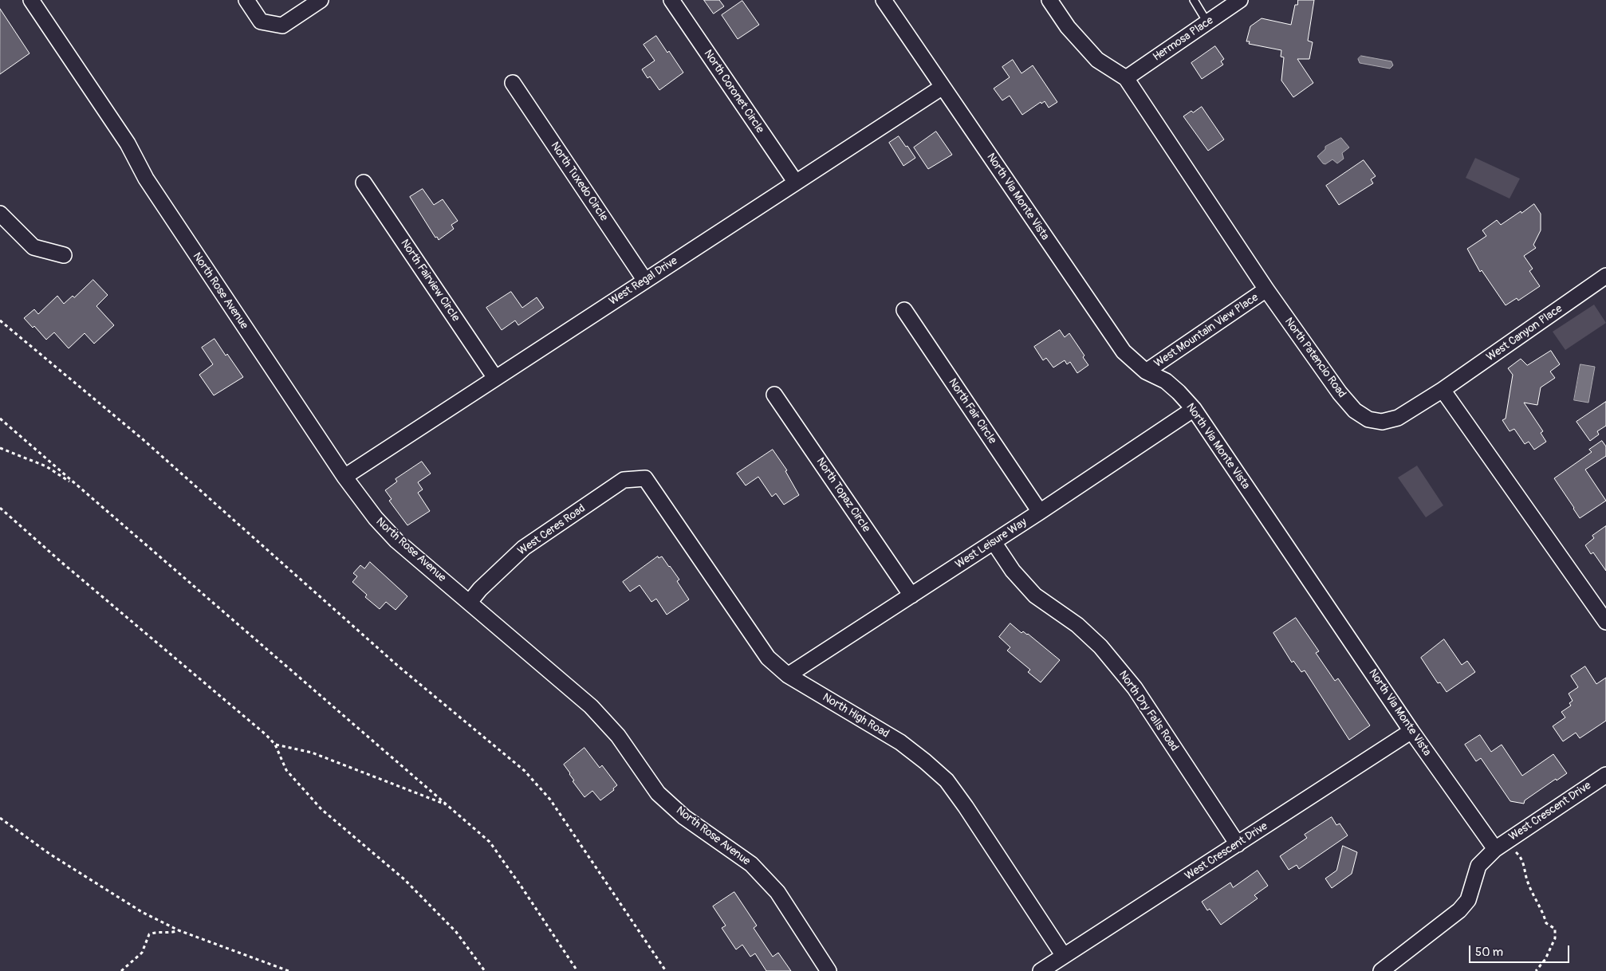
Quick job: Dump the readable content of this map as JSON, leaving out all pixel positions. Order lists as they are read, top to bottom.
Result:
{
  "streets": {
    "street": [
      "Hermosa Place",
      "North Coronet Circle",
      "North Tuxedo Circle",
      "North Via Monte Vista",
      "North Fairview Circle",
      "West Regal Drive",
      "North Rose Avenue",
      "West Mountain View Place",
      "West Canyon Place",
      "North Patencio Road",
      "North Fair Circle",
      "North Topaz Circle",
      "West Ceres Road",
      "West Leisure Way",
      "North Dry Falls Road",
      "North High Road",
      "West Crescent Drive"
    ]
  },
  "crossings": [
    ["Hermosa Place", "North Patencio Road"],
    ["North Coronet Circle", "West Regal Drive"],
    ["North Tuxedo Circle", "West Regal Drive"],
    ["North Via Monte Vista", "West Regal Drive"],
    ["North Via Monte Vista", "West Mountain View Place"],
    ["North Via Monte Vista", "West Leisure Way"],
    ["North Via Monte Vista", "West Crescent Drive"],
    ["North Fairview Circle", "West Regal Drive"],
    ["West Regal Drive", "North Rose Avenue"],
    ["North Rose Avenue", "West Ceres Road"],
    ["West Mountain View Place", "North Patencio Road"],
    ["West Canyon Place", "North Patencio Road"],
    ["North Fair Circle", "West Leisure Way"],
    ["North Topaz Circle", "West Leisure Way"],
    ["West Ceres Road", "North High Road"],
    ["West Leisure Way", "North Dry Falls Road"],
    ["West Leisure Way", "North High Road"],
    ["North Dry Falls Road", "West Crescent Drive"],
    ["North High Road", "West Crescent Drive"]
  ],
  "scale_bar": "50 m"
}
